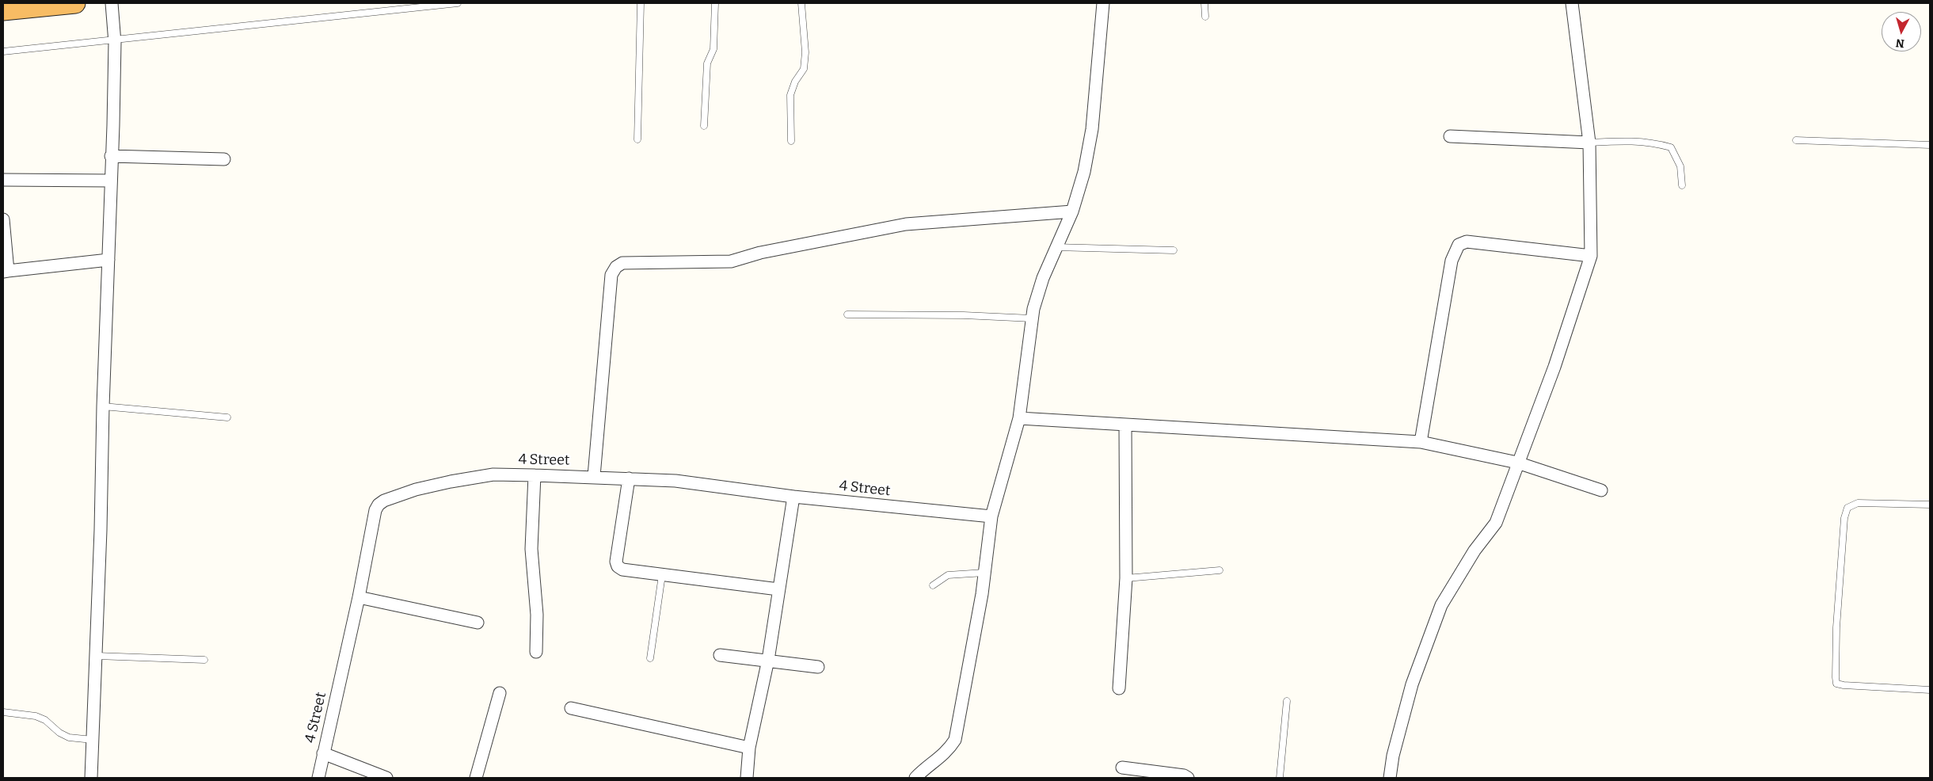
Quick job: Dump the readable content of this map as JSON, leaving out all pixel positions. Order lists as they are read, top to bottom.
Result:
{
  "streets": {
    "street": ["4 Street"]
  },
  "north": "bottom"
}
